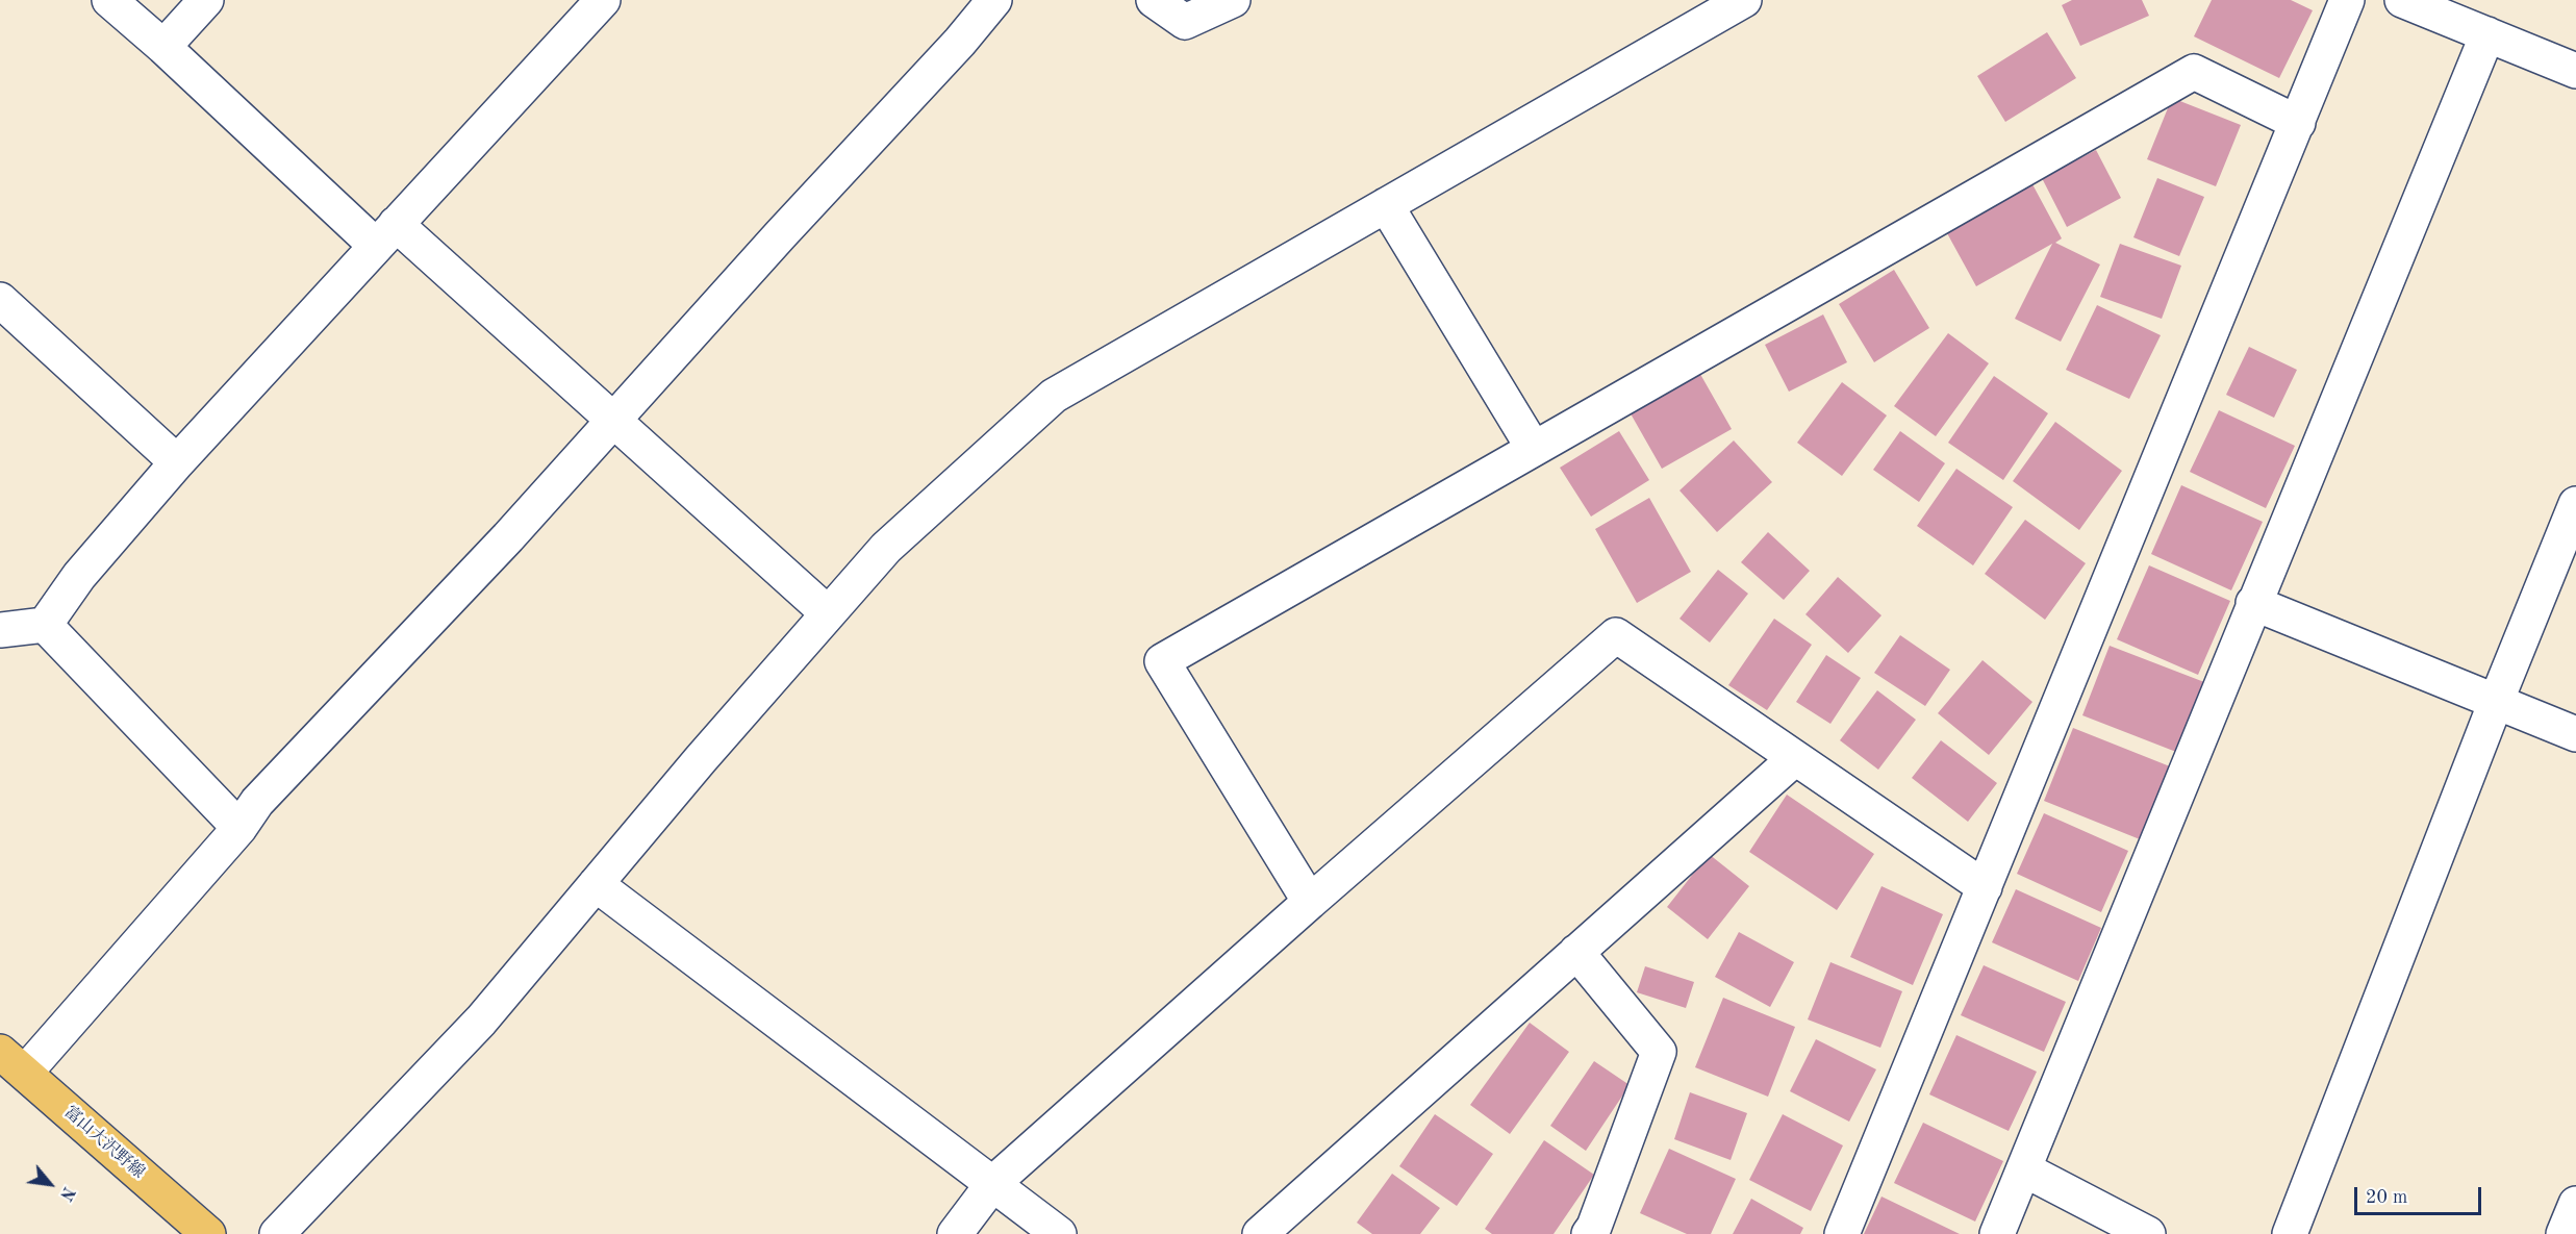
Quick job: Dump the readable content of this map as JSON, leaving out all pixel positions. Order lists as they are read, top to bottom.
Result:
{
  "streets": {
    "main road": ["富山大沢野線"]
  },
  "scale_bar": "20 m",
  "north": "bottom right"
}
